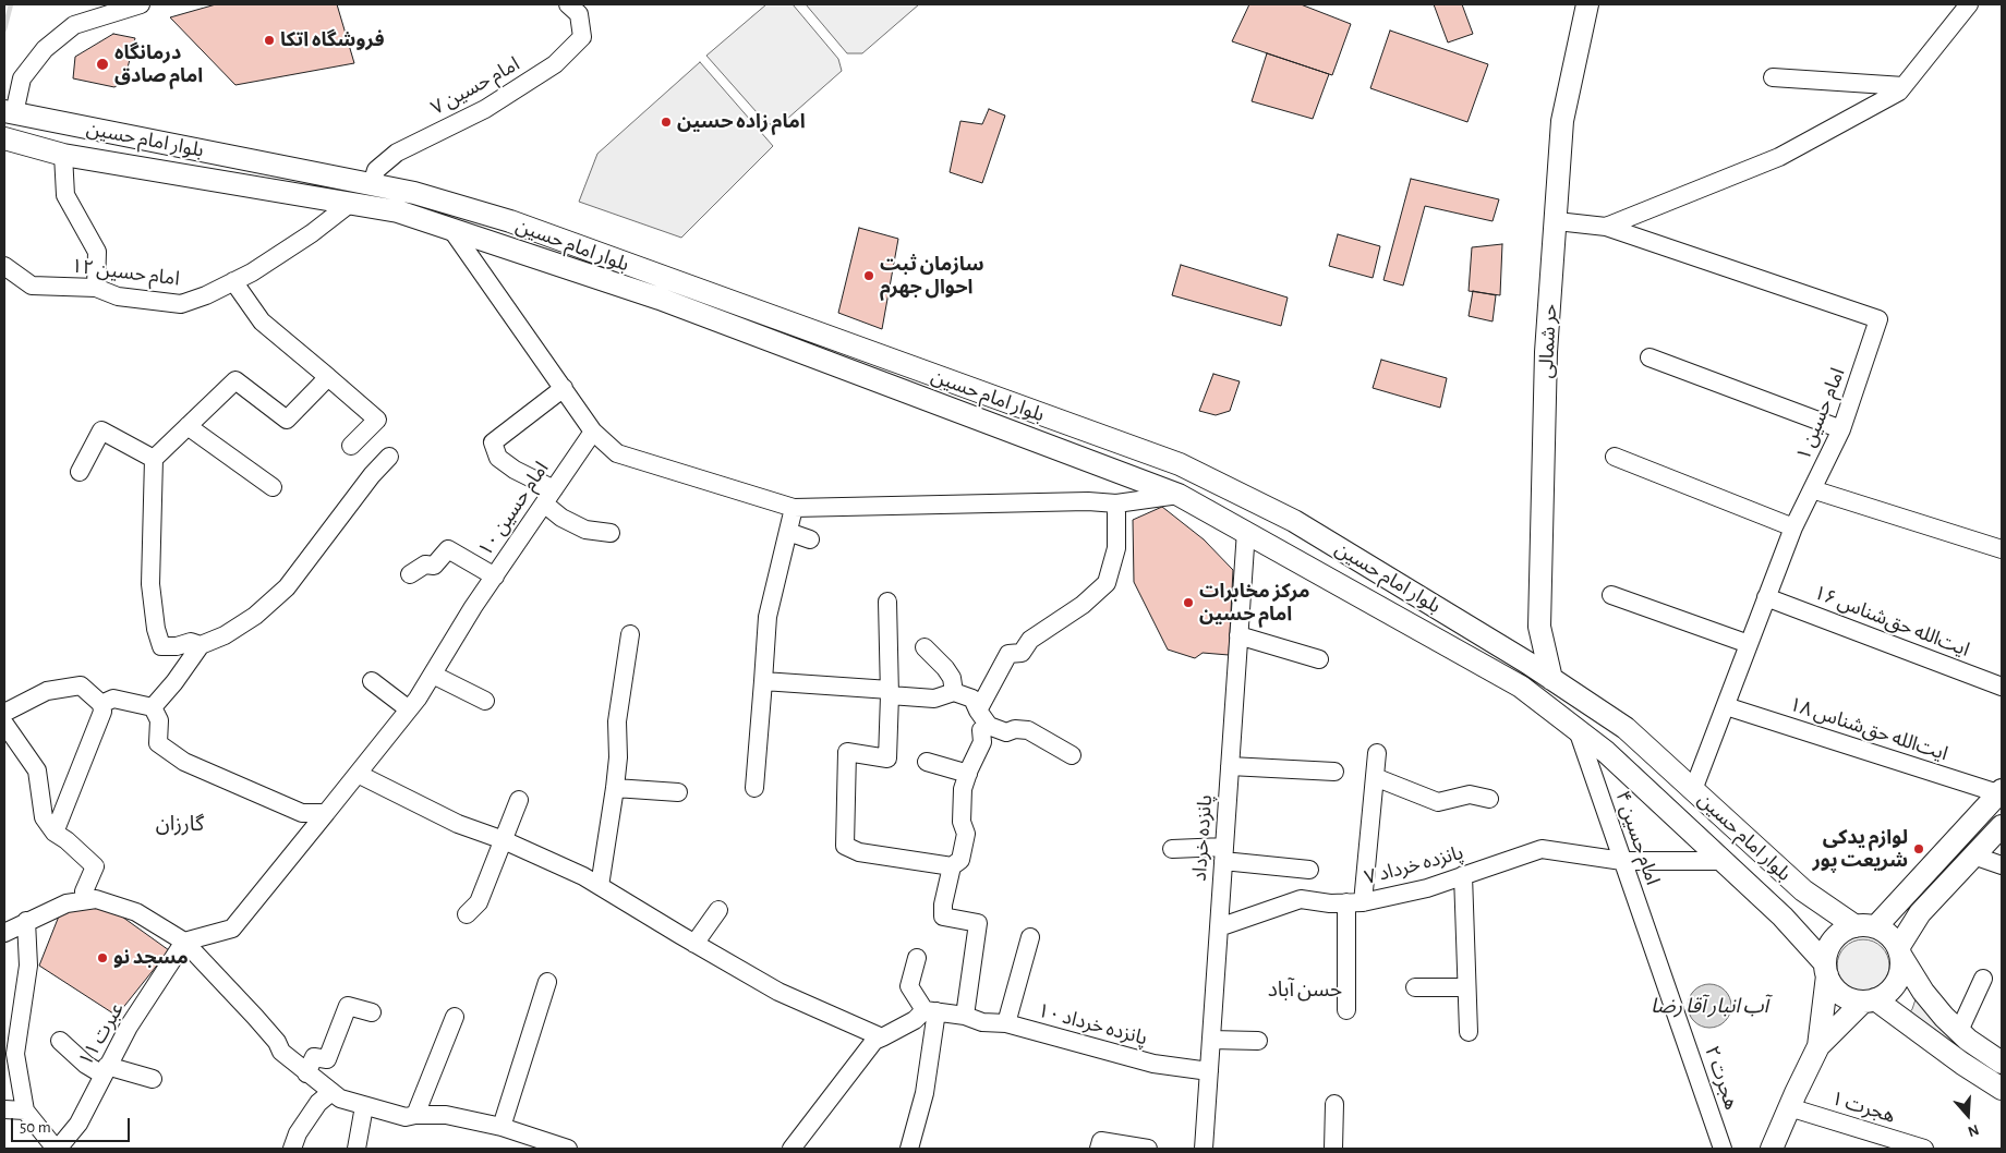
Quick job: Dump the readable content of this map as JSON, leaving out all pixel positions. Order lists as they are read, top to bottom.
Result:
{
  "streets": {
    "main road": ["بلوار امام حسین", "حر شمالی"],
    "street": [
      "امام حسین ۷",
      "امام حسین ۱۲",
      "امام حسین ۱",
      "امام حسین ۱۰",
      "ایت‌الله حق‌شناس ۱۶",
      "ایت‌الله حق‌شناس ۱۸",
      "پانزده خرداد",
      "امام حسین ۴",
      "پانزده خرداد ۷",
      "پانزده خرداد ۱۰",
      "عبرت ۱۱",
      "هجرت ۲",
      "هجرت ۱"
    ]
  },
  "crossings": [
    ["امام حسین ۷", "بلوار امام حسین"],
    ["بلوار امام حسین", "امام حسین ۱۲"],
    ["بلوار امام حسین", "حر شمالی"],
    ["بلوار امام حسین", "امام حسین ۱"],
    ["بلوار امام حسین", "پانزده خرداد"],
    ["بلوار امام حسین", "امام حسین ۴"],
    ["بلوار امام حسین", "پانزده خرداد ۷"],
    ["امام حسین ۱", "ایت‌الله حق‌شناس ۱۶"],
    ["امام حسین ۱", "ایت‌الله حق‌شناس ۱۸"],
    ["امام حسین ۱۰", "عبرت ۱۱"],
    ["پانزده خرداد", "پانزده خرداد ۷"],
    ["پانزده خرداد", "پانزده خرداد ۱۰"],
    ["امام حسین ۴", "پانزده خرداد ۷"],
    ["امام حسین ۴", "هجرت ۲"]
  ],
  "districts": ["گارزان", "حسن آباد"],
  "water": ["آب انبار آقا رضا"],
  "places": [
    "فروشگاه اتکا",
    "درمانگاه امام صادق",
    "امام زاده حسین",
    "سازمان ثبت احوال جهرم",
    "مرکز مخابرات امام حسین",
    "لوازم یدکی شریعت پور",
    "مسجد نو"
  ],
  "scale_bar": "50 m",
  "north": "bottom"
}
